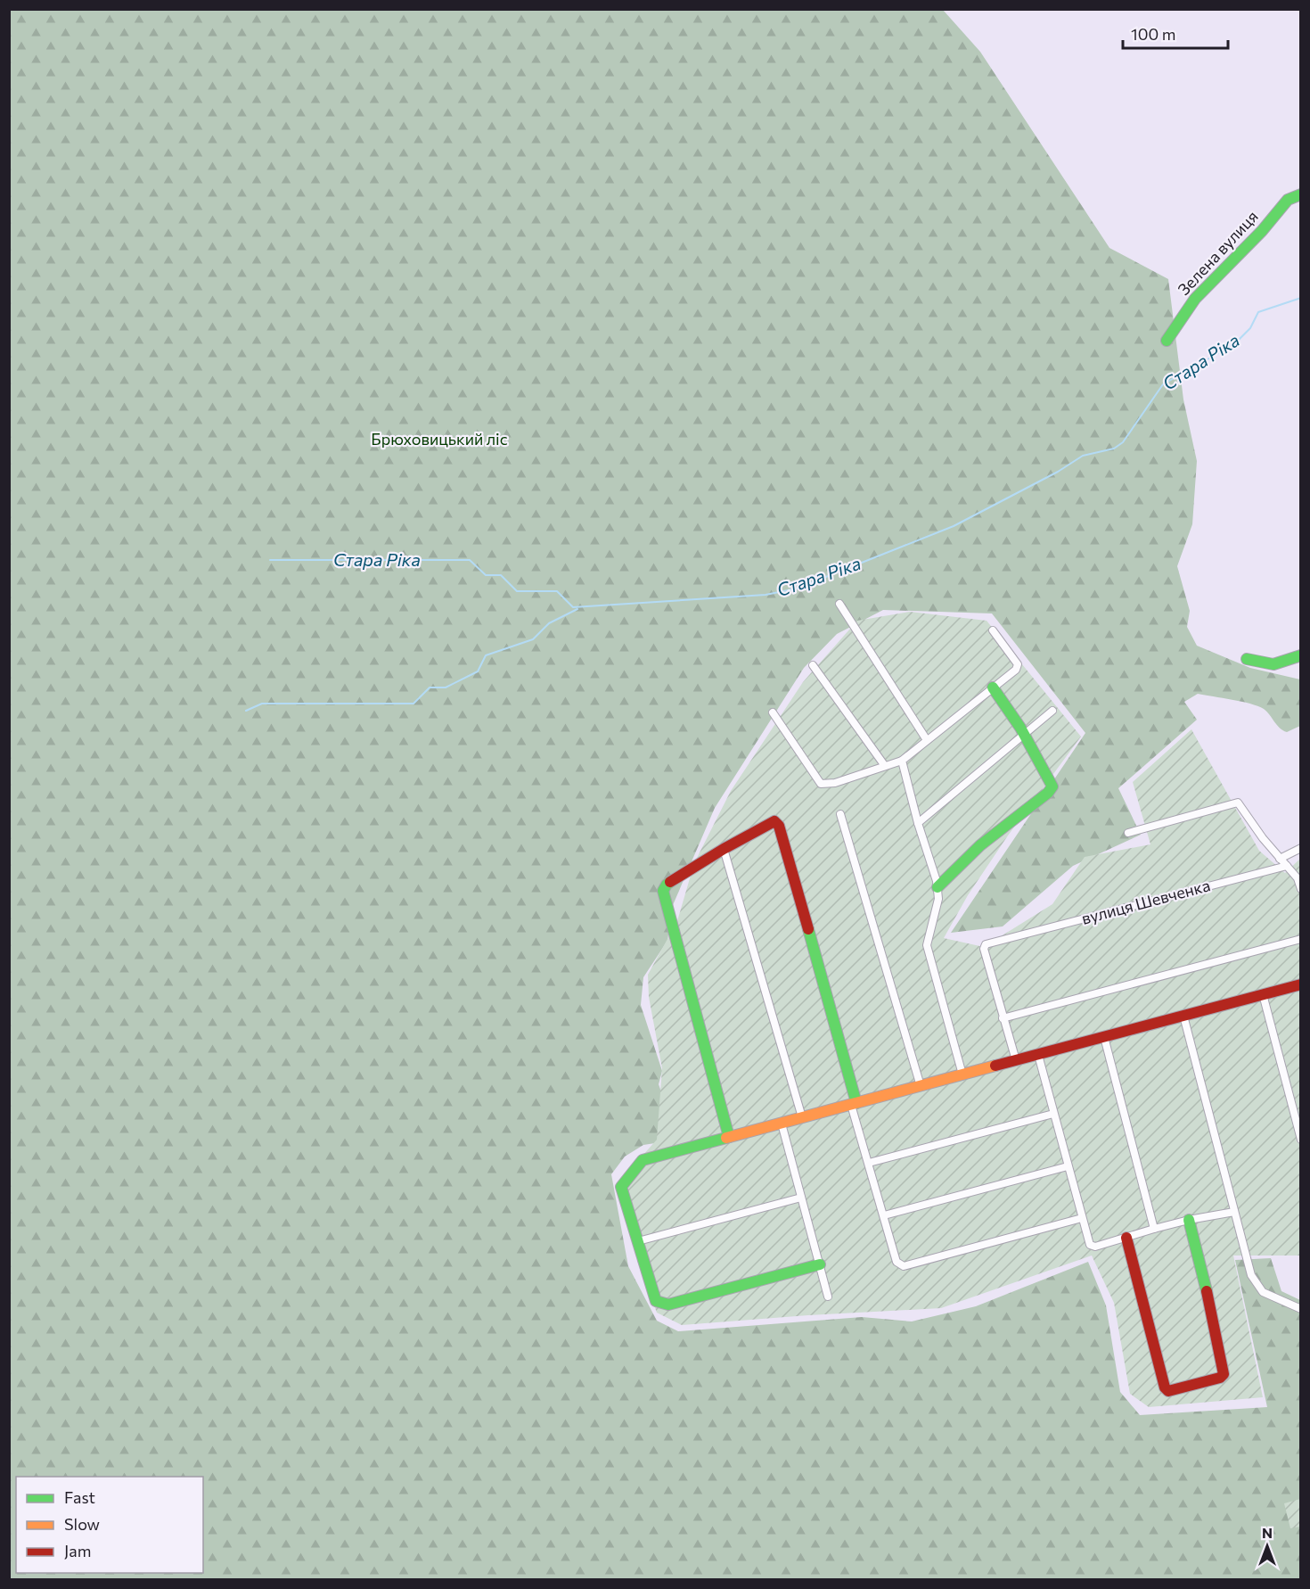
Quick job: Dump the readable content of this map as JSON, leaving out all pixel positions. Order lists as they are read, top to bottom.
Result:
{
  "streets": {
    "street": ["Зелена вулиця", "вулиця Шевченка"]
  },
  "water": ["Стара Ріка"],
  "parks": ["Брюховицький ліс"],
  "legend": ["Fast", "Slow", "Jam"],
  "scale_bar": "100 m",
  "north": "top"
}
